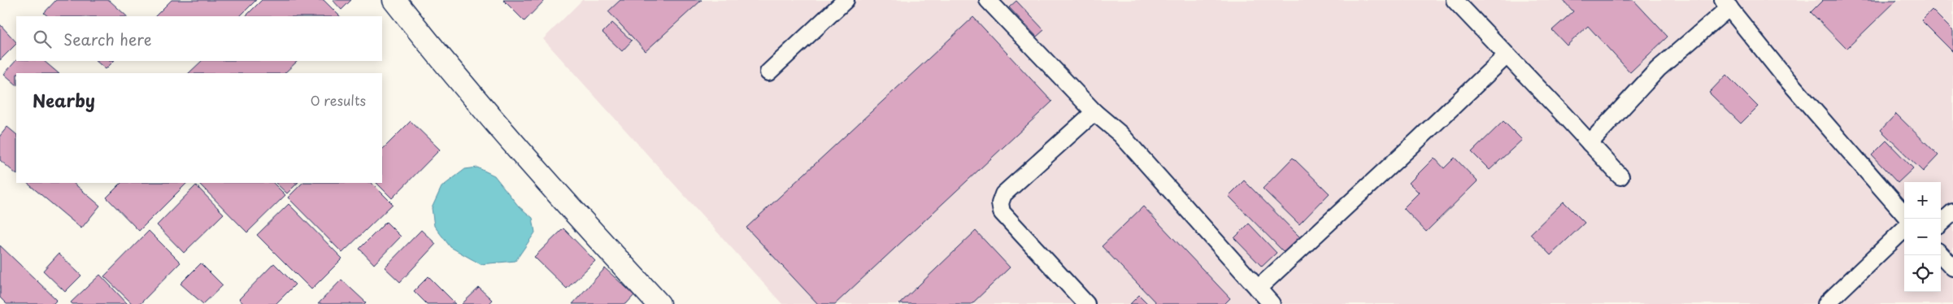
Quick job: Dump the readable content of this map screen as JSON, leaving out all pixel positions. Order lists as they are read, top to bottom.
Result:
{
  "page": {
    "search": "Search here",
    "heading": ["Nearby", "0 results"],
    "map_buttons": ["+", "−"]
  }
}
